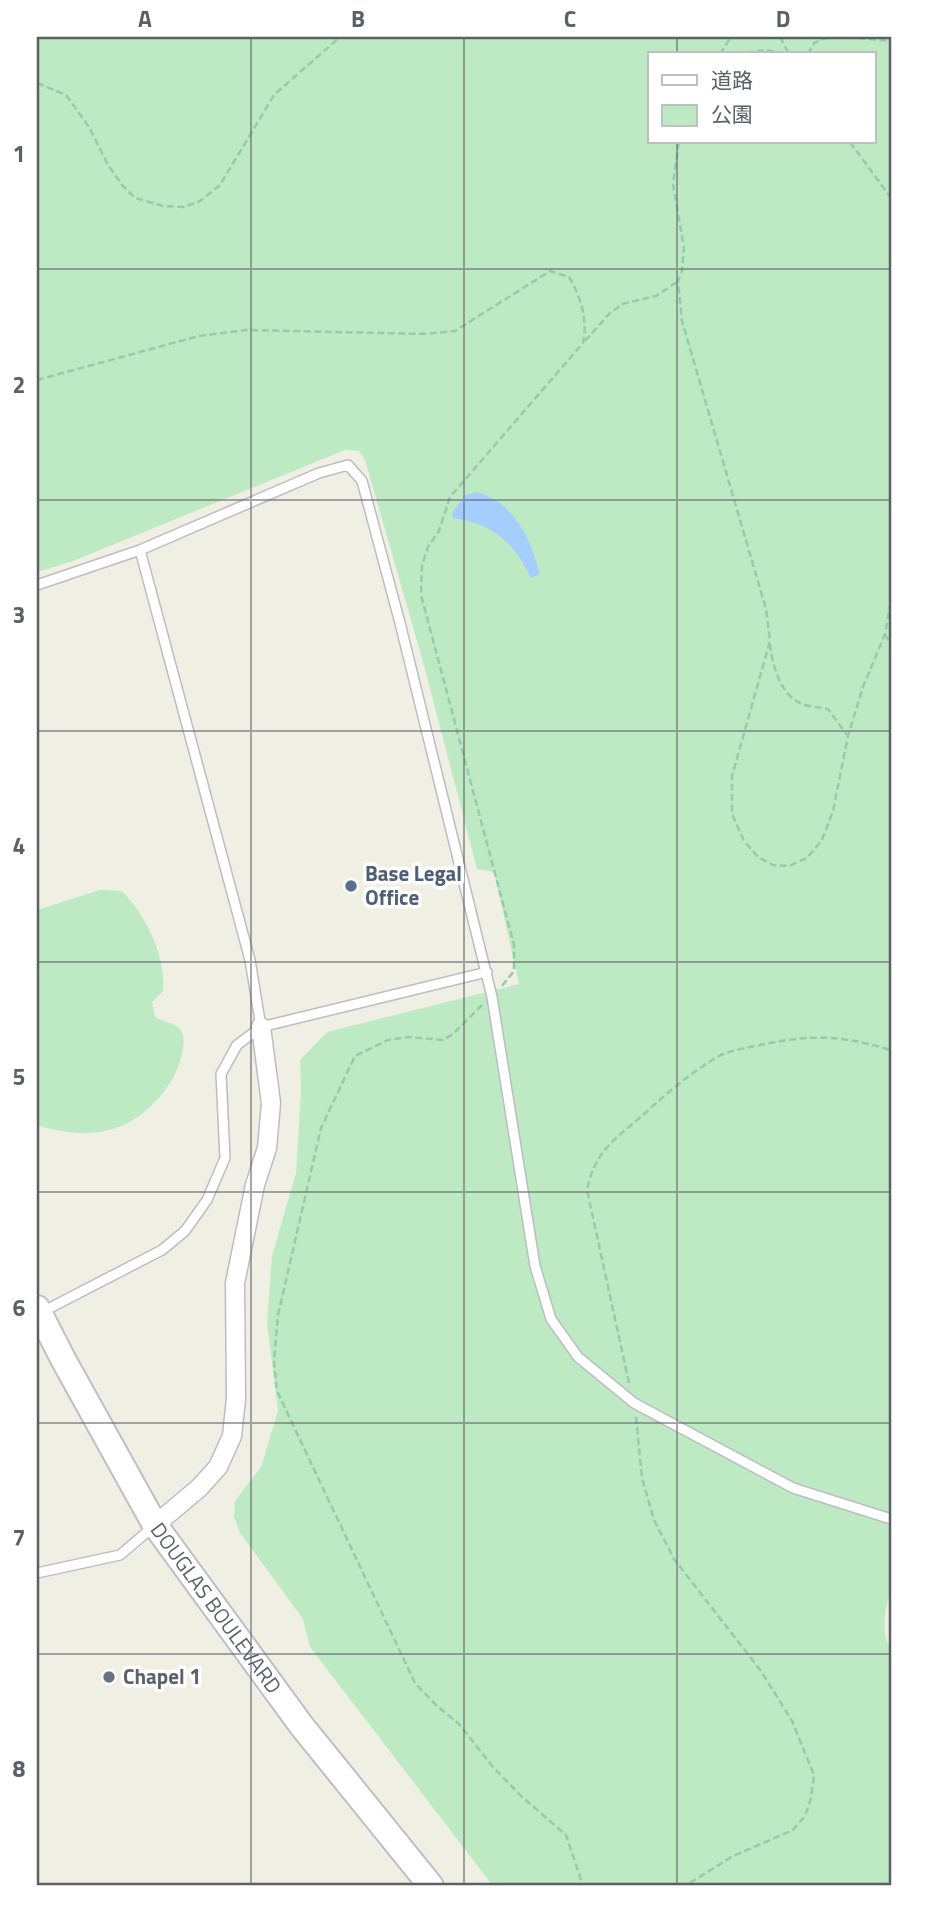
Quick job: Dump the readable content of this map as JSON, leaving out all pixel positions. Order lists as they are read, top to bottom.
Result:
{
  "streets": {
    "street": ["DOUGLAS BOULEVARD"]
  },
  "places": ["Base Legal Office", "Chapel 1"],
  "legend": ["道路", "公園"],
  "grid": {
    "columns": [
      "A",
      "B",
      "C",
      "D"
    ],
    "rows": [
      "1",
      "2",
      "3",
      "4",
      "5",
      "6",
      "7",
      "8"
    ]
  }
}
